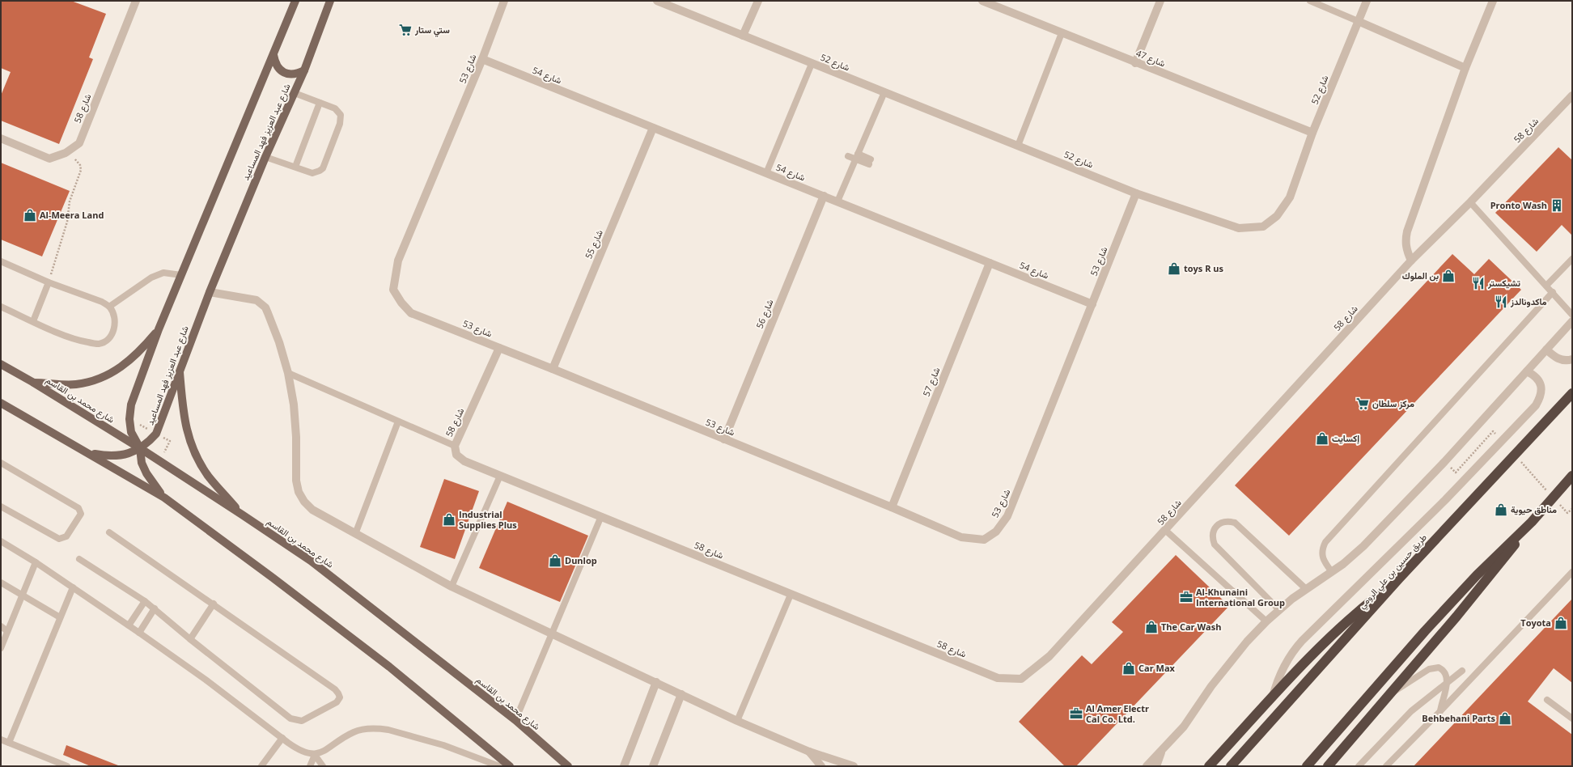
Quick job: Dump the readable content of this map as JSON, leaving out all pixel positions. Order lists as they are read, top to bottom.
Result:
{
  "streets": {
    "highway": ["طريق حسين بن علي الرومي"],
    "main road": ["شارع عبد العزيز فهد المساعيد", "شارع محمد بن القاسم"],
    "street": [
      "شارع 47",
      "شارع 52",
      "شارع 53",
      "شارع 54",
      "شارع 58",
      "شارع 55",
      "شارع 56",
      "شارع 57"
    ]
  },
  "crossings": [
    ["شارع 47", "شارع 52"],
    ["شارع 52", "شارع 53"],
    ["شارع 53", "شارع 54"],
    ["شارع 53", "شارع 58"],
    ["شارع 53", "شارع 55"],
    ["شارع 53", "شارع 56"],
    ["شارع 53", "شارع 57"],
    ["شارع 54", "شارع 55"],
    ["شارع 54", "شارع 56"],
    ["شارع 54", "شارع 57"],
    ["شارع عبد العزيز فهد المساعيد", "شارع محمد بن القاسم"]
  ],
  "places": {
    "supermarket": ["ستي ستار", "مركز سلطان"],
    "building": ["Pronto Wash"],
    "shop": [
      "Al-Meera Land",
      "toys R us",
      "بن الملوك",
      "إكسايت",
      "مناطق حيوية",
      "Industrial Supplies Plus",
      "Dunlop",
      "Toyota",
      "The Car Wash",
      "Car Max",
      "Behbehani Parts"
    ],
    "restaurant": ["تشيكستر", "ماكدونالدز"],
    "office": ["Al-Khunaini International Group", "Al Amer Electr Cal Co. Ltd."]
  }
}
